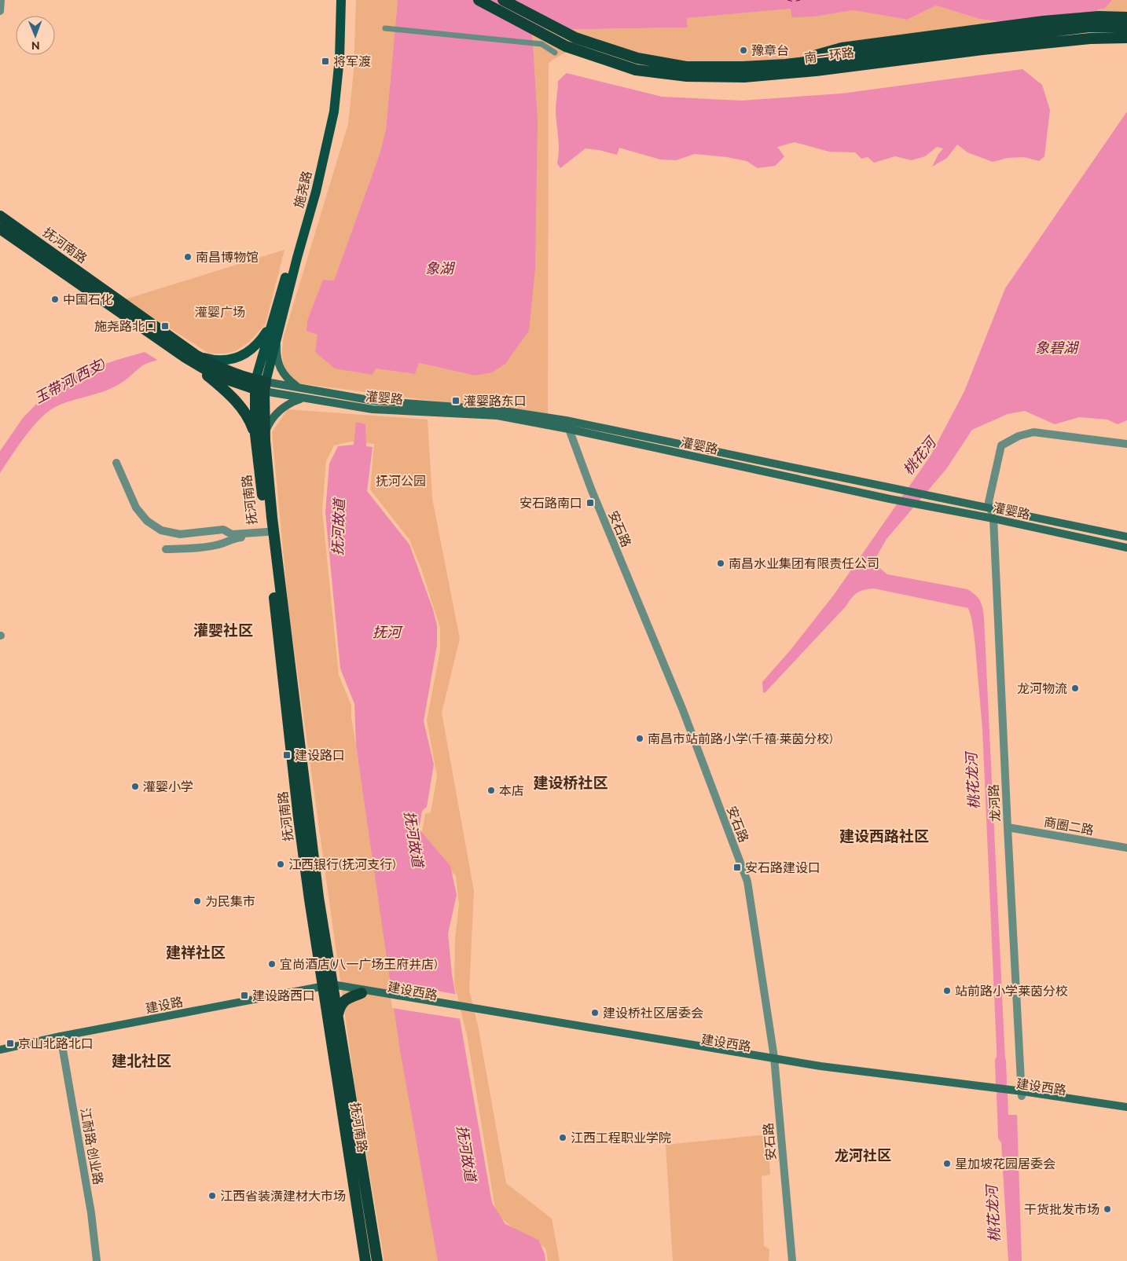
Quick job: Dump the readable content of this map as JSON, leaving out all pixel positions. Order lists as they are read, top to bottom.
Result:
{
  "streets": {
    "highway": ["南一环路", "抚河南路"],
    "main road": [
      "施尧路",
      "灌婴路",
      "建设西路",
      "建设路"
    ],
    "street": [
      "安石路",
      "龙河路",
      "商圈二路",
      "江耐路·创业路"
    ]
  },
  "crossings": [
    ["施尧路", "抚河南路"],
    ["施尧路", "灌婴路"],
    ["抚河南路", "灌婴路"],
    ["抚河南路", "建设西路"],
    ["抚河南路", "建设路"],
    ["灌婴路", "安石路"],
    ["灌婴路", "龙河路"],
    ["安石路", "建设西路"],
    ["龙河路", "商圈二路"],
    ["龙河路", "建设西路"],
    ["建设西路", "建设路"],
    ["建设路", "江耐路·创业路"]
  ],
  "districts": [
    "灌婴社区",
    "建设桥社区",
    "建设西路社区",
    "建祥社区",
    "建北社区",
    "龙河社区"
  ],
  "water": [
    "象湖",
    "象碧湖",
    "玉带河(西支)",
    "桃花河",
    "抚河故道",
    "抚河",
    "桃花龙河"
  ],
  "parks": ["灌婴广场", "抚河公园"],
  "places": {
    "other": [
      "豫章台",
      "南昌博物馆",
      "中国石化",
      "南昌水业集团有限责任公司",
      "龙河物流",
      "南昌市站前路小学(千禧·莱茵分校)",
      "灌婴小学",
      "本店",
      "江西银行(抚河支行)",
      "为民集市",
      "宜尚酒店(八一广场王府井店)",
      "站前路小学莱茵分校",
      "建设桥社区居委会",
      "江西工程职业学院",
      "星加坡花园居委会",
      "江西省装潢建材大市场",
      "干货批发市场"
    ],
    "transit": [
      "将军渡",
      "施尧路北口",
      "灌婴路东口",
      "安石路南口",
      "建设路口",
      "安石路建设口",
      "建设路西口",
      "京山北路北口"
    ]
  },
  "north": "bottom"
}
